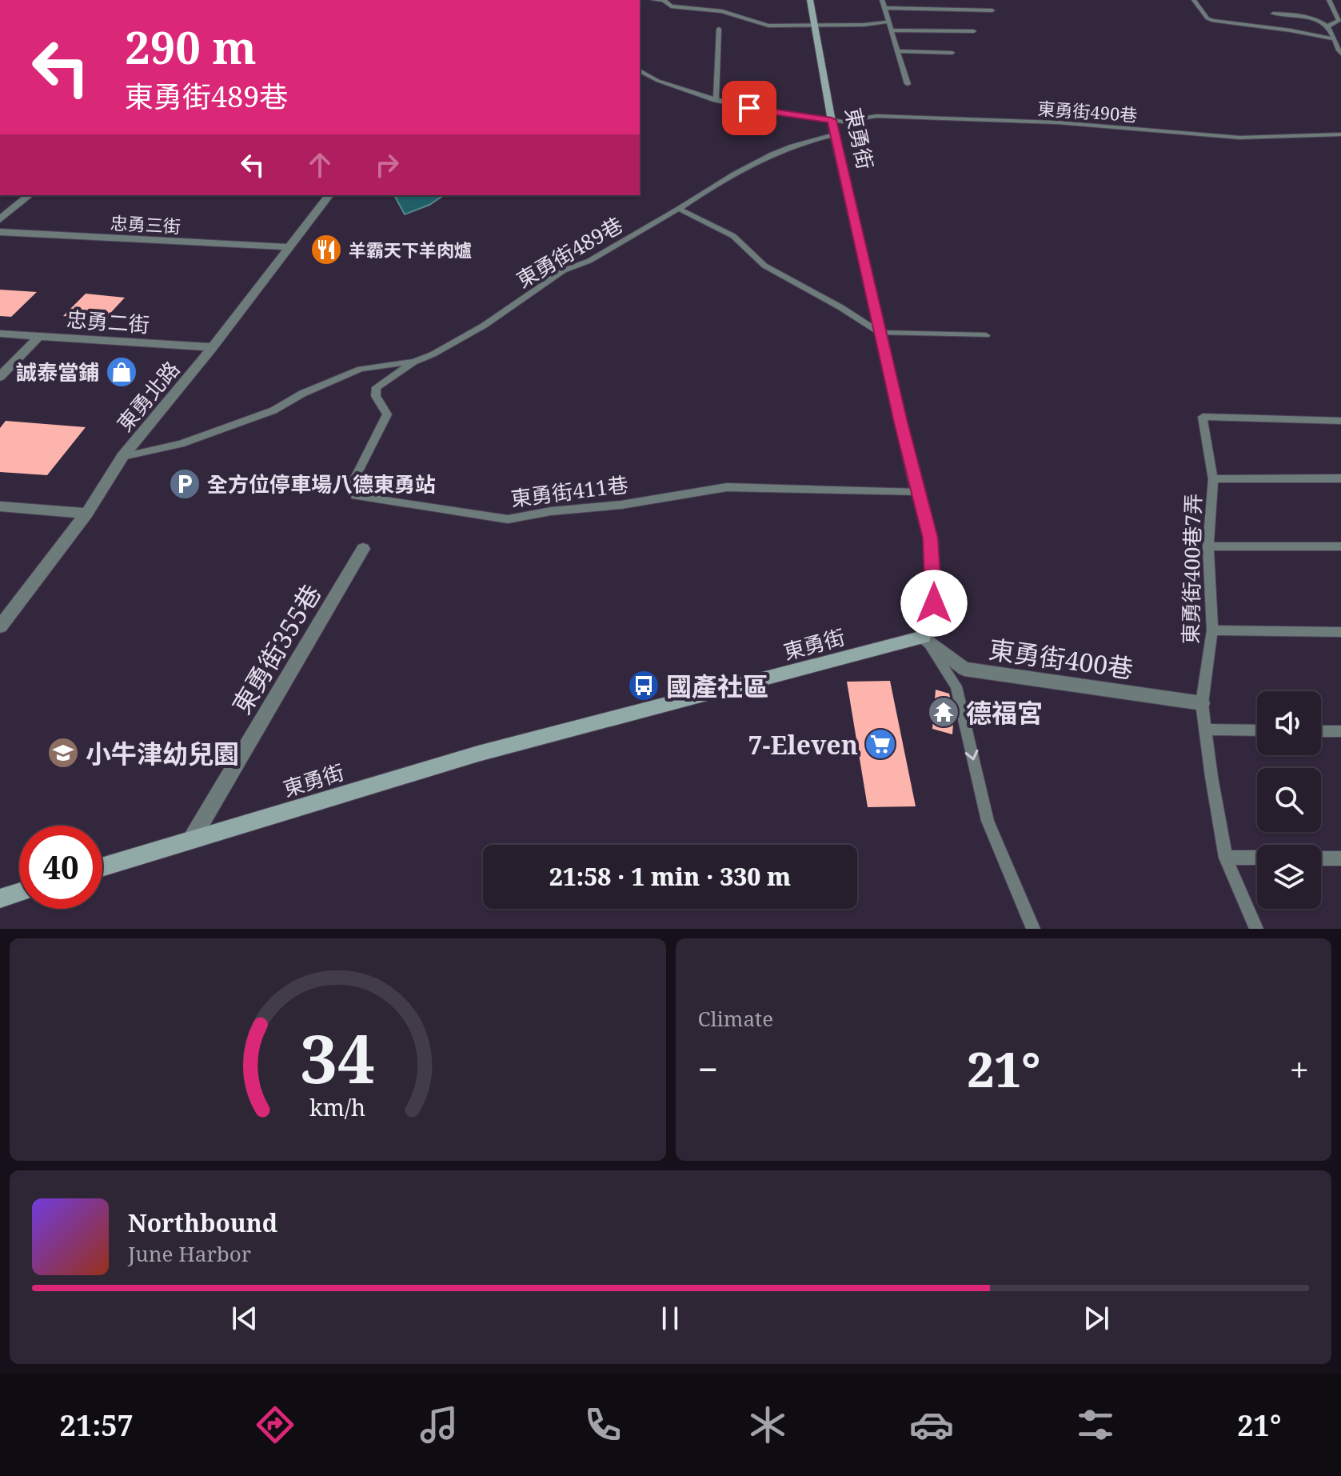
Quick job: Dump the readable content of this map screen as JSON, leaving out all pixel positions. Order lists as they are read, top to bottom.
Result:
{
  "streets": {
    "street": [
      "東勇街",
      "忠勇三街",
      "忠勇二街",
      "東勇北路",
      "東勇街355巷",
      "東勇街400巷"
    ],
    "lane": [
      "東勇街490巷",
      "東勇街489巷",
      "東勇街411巷",
      "東勇街400巷7弄"
    ]
  },
  "crossings": [
    ["東勇街490巷", "東勇街"],
    ["東勇街", "東勇街489巷"],
    ["東勇街", "東勇街411巷"],
    ["東勇街", "東勇街355巷"],
    ["東勇街", "東勇街400巷"],
    ["忠勇三街", "東勇北路"],
    ["東勇街489巷", "東勇北路"],
    ["東勇街489巷", "東勇街411巷"],
    ["忠勇二街", "東勇北路"],
    ["東勇街400巷7弄", "東勇街400巷"]
  ],
  "places": {
    "restaurant": ["羊霸天下羊肉爐"],
    "shop": ["誠泰當鋪"],
    "parking": ["全方位停車場八德東勇站"],
    "bus stop": ["國產社區"],
    "temple": ["德福宮"],
    "supermarket": ["7-Eleven"],
    "school or university": ["小牛津幼兒園"]
  },
  "page": {
    "turn": ["290 m", "東勇街489巷"],
    "limit": "40",
    "trip": "21:58 · 1 min · 330 m",
    "tile": "Climate",
    "heat": ["−", "21°", "+"],
    "song": ["Northbound", "June Harbor"],
    "tabs": ["21:57", "21°"],
    "gauge": ["34", "km/h"]
  }
}
